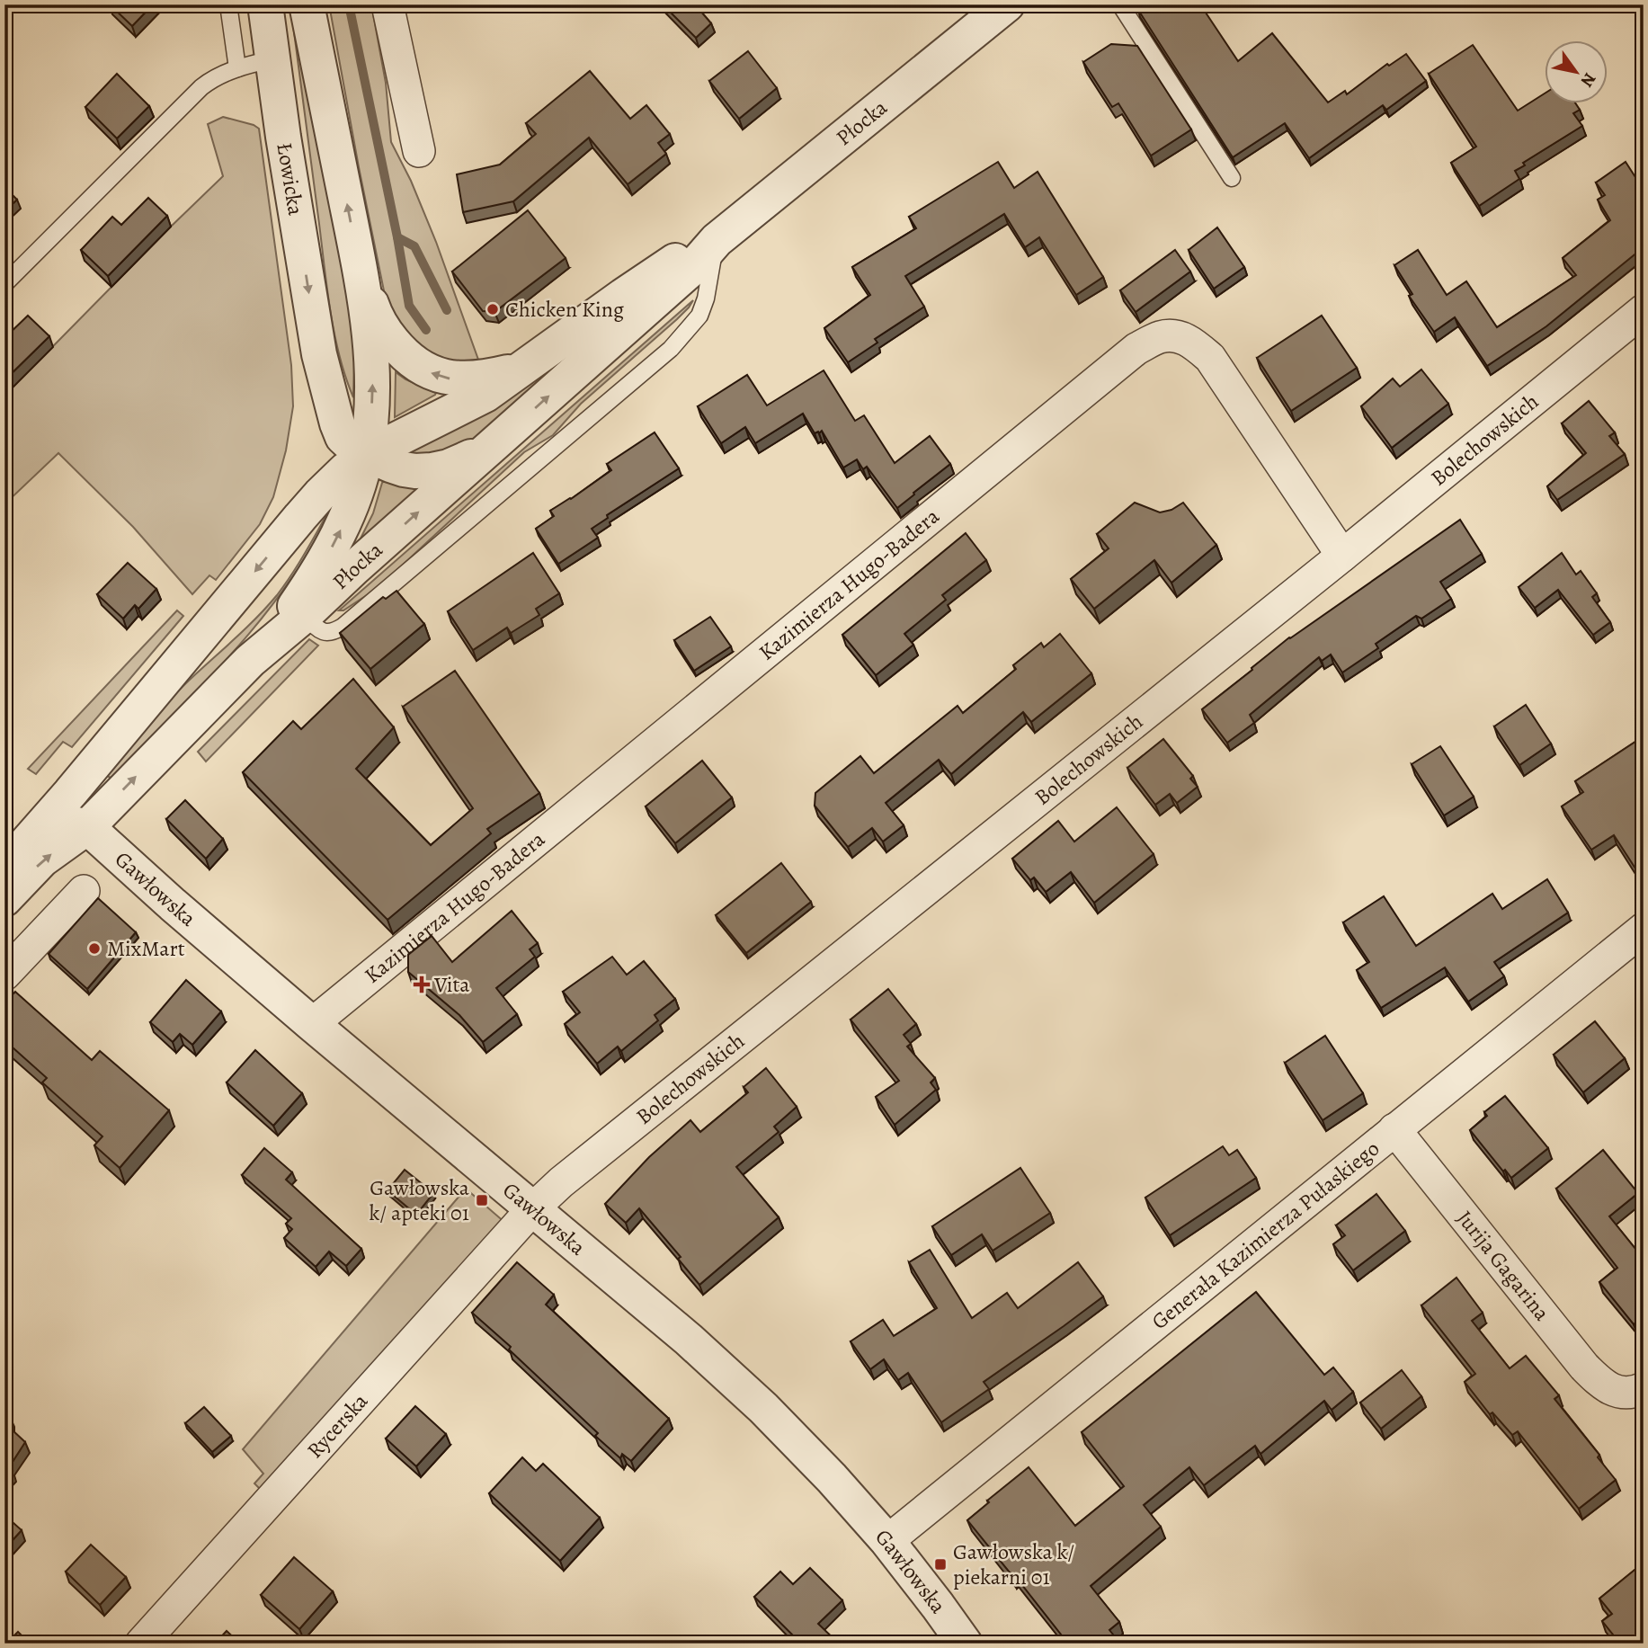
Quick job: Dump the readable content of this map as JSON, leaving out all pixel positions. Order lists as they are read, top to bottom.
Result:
{
  "streets": {
    "street": [
      "Płocka",
      "Łowicka",
      "Bolechowskich",
      "Kazimierza Hugo-Badera",
      "Gawłowska",
      "Generała Kazimierza Pułaskiego",
      "Jurija Gagarina",
      "Rycerska"
    ]
  },
  "crossings": [
    ["Płocka", "Łowicka"],
    ["Płocka", "Gawłowska"],
    ["Bolechowskich", "Kazimierza Hugo-Badera"],
    ["Bolechowskich", "Gawłowska"],
    ["Bolechowskich", "Rycerska"],
    ["Kazimierza Hugo-Badera", "Gawłowska"],
    ["Gawłowska", "Generała Kazimierza Pułaskiego"],
    ["Gawłowska", "Rycerska"],
    ["Generała Kazimierza Pułaskiego", "Jurija Gagarina"]
  ],
  "places": {
    "other": ["Chicken King", "MixMart"],
    "health": ["Vita"],
    "transit": ["Gawłowska k/ apteki 01", "Gawłowska k/ piekarni 01"]
  },
  "north": "bottom right"
}
